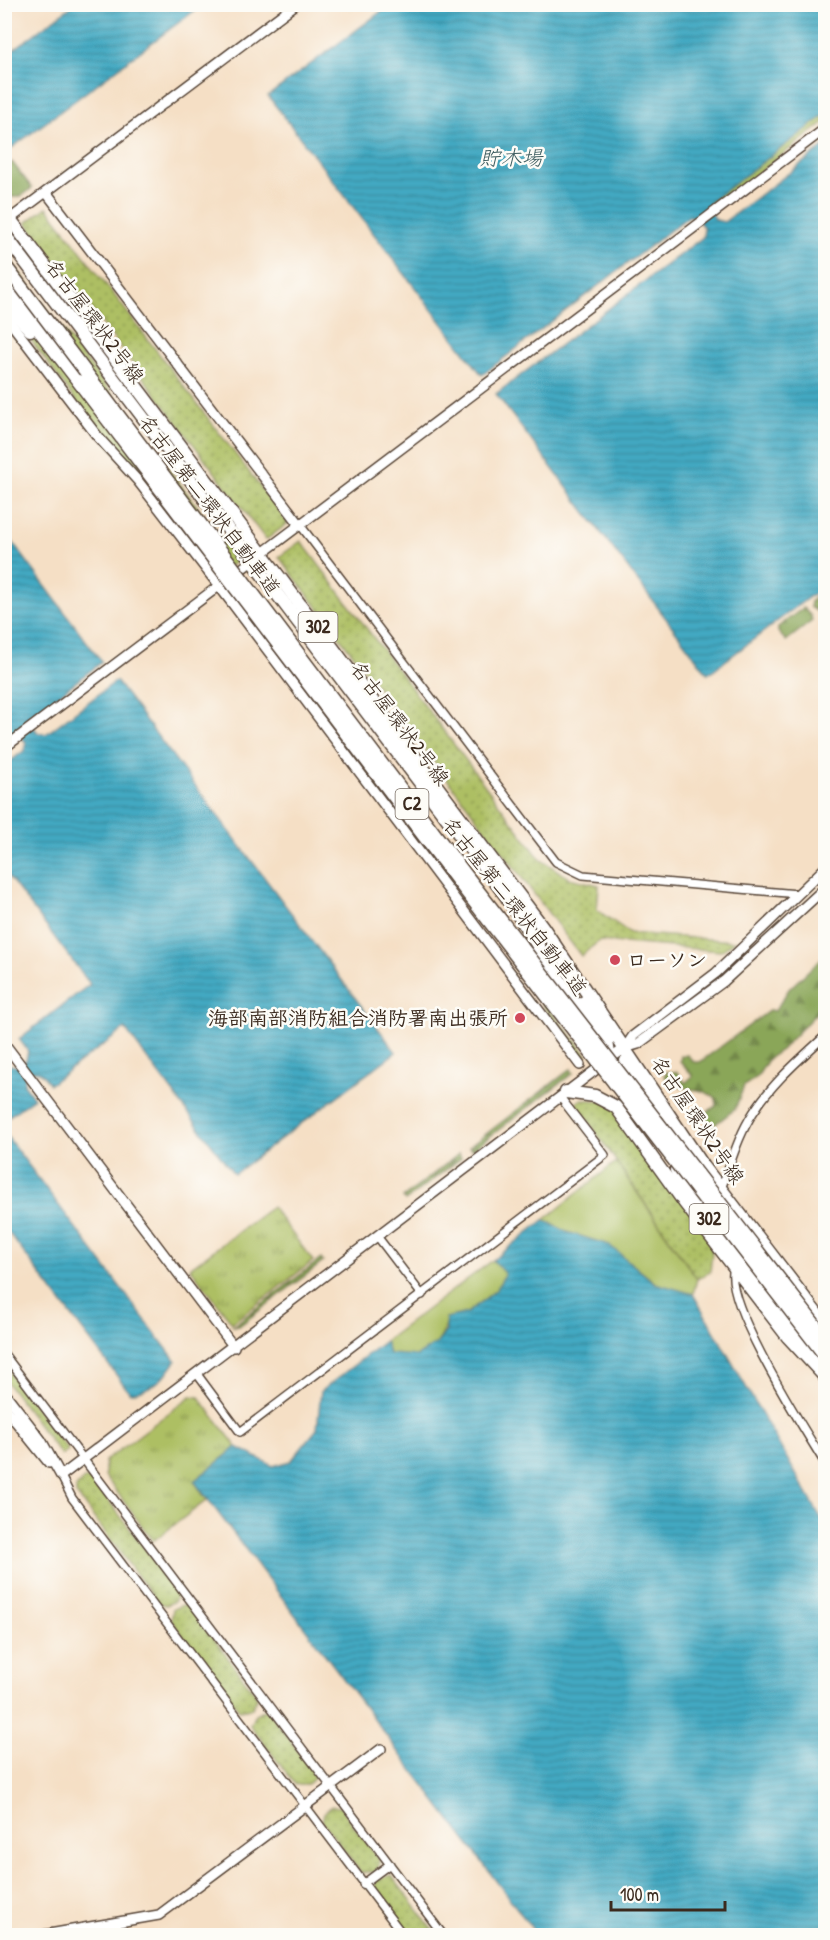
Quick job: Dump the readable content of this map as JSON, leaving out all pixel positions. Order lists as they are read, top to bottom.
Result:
{
  "streets": {
    "highway": [
      "名古屋環状2号線",
      "名古屋第二環状自動車道",
      "302",
      "C2"
    ]
  },
  "water": ["貯木場"],
  "places": ["ローソン", "海部南部消防組合消防署南出張所"],
  "scale_bar": "100 m"
}
